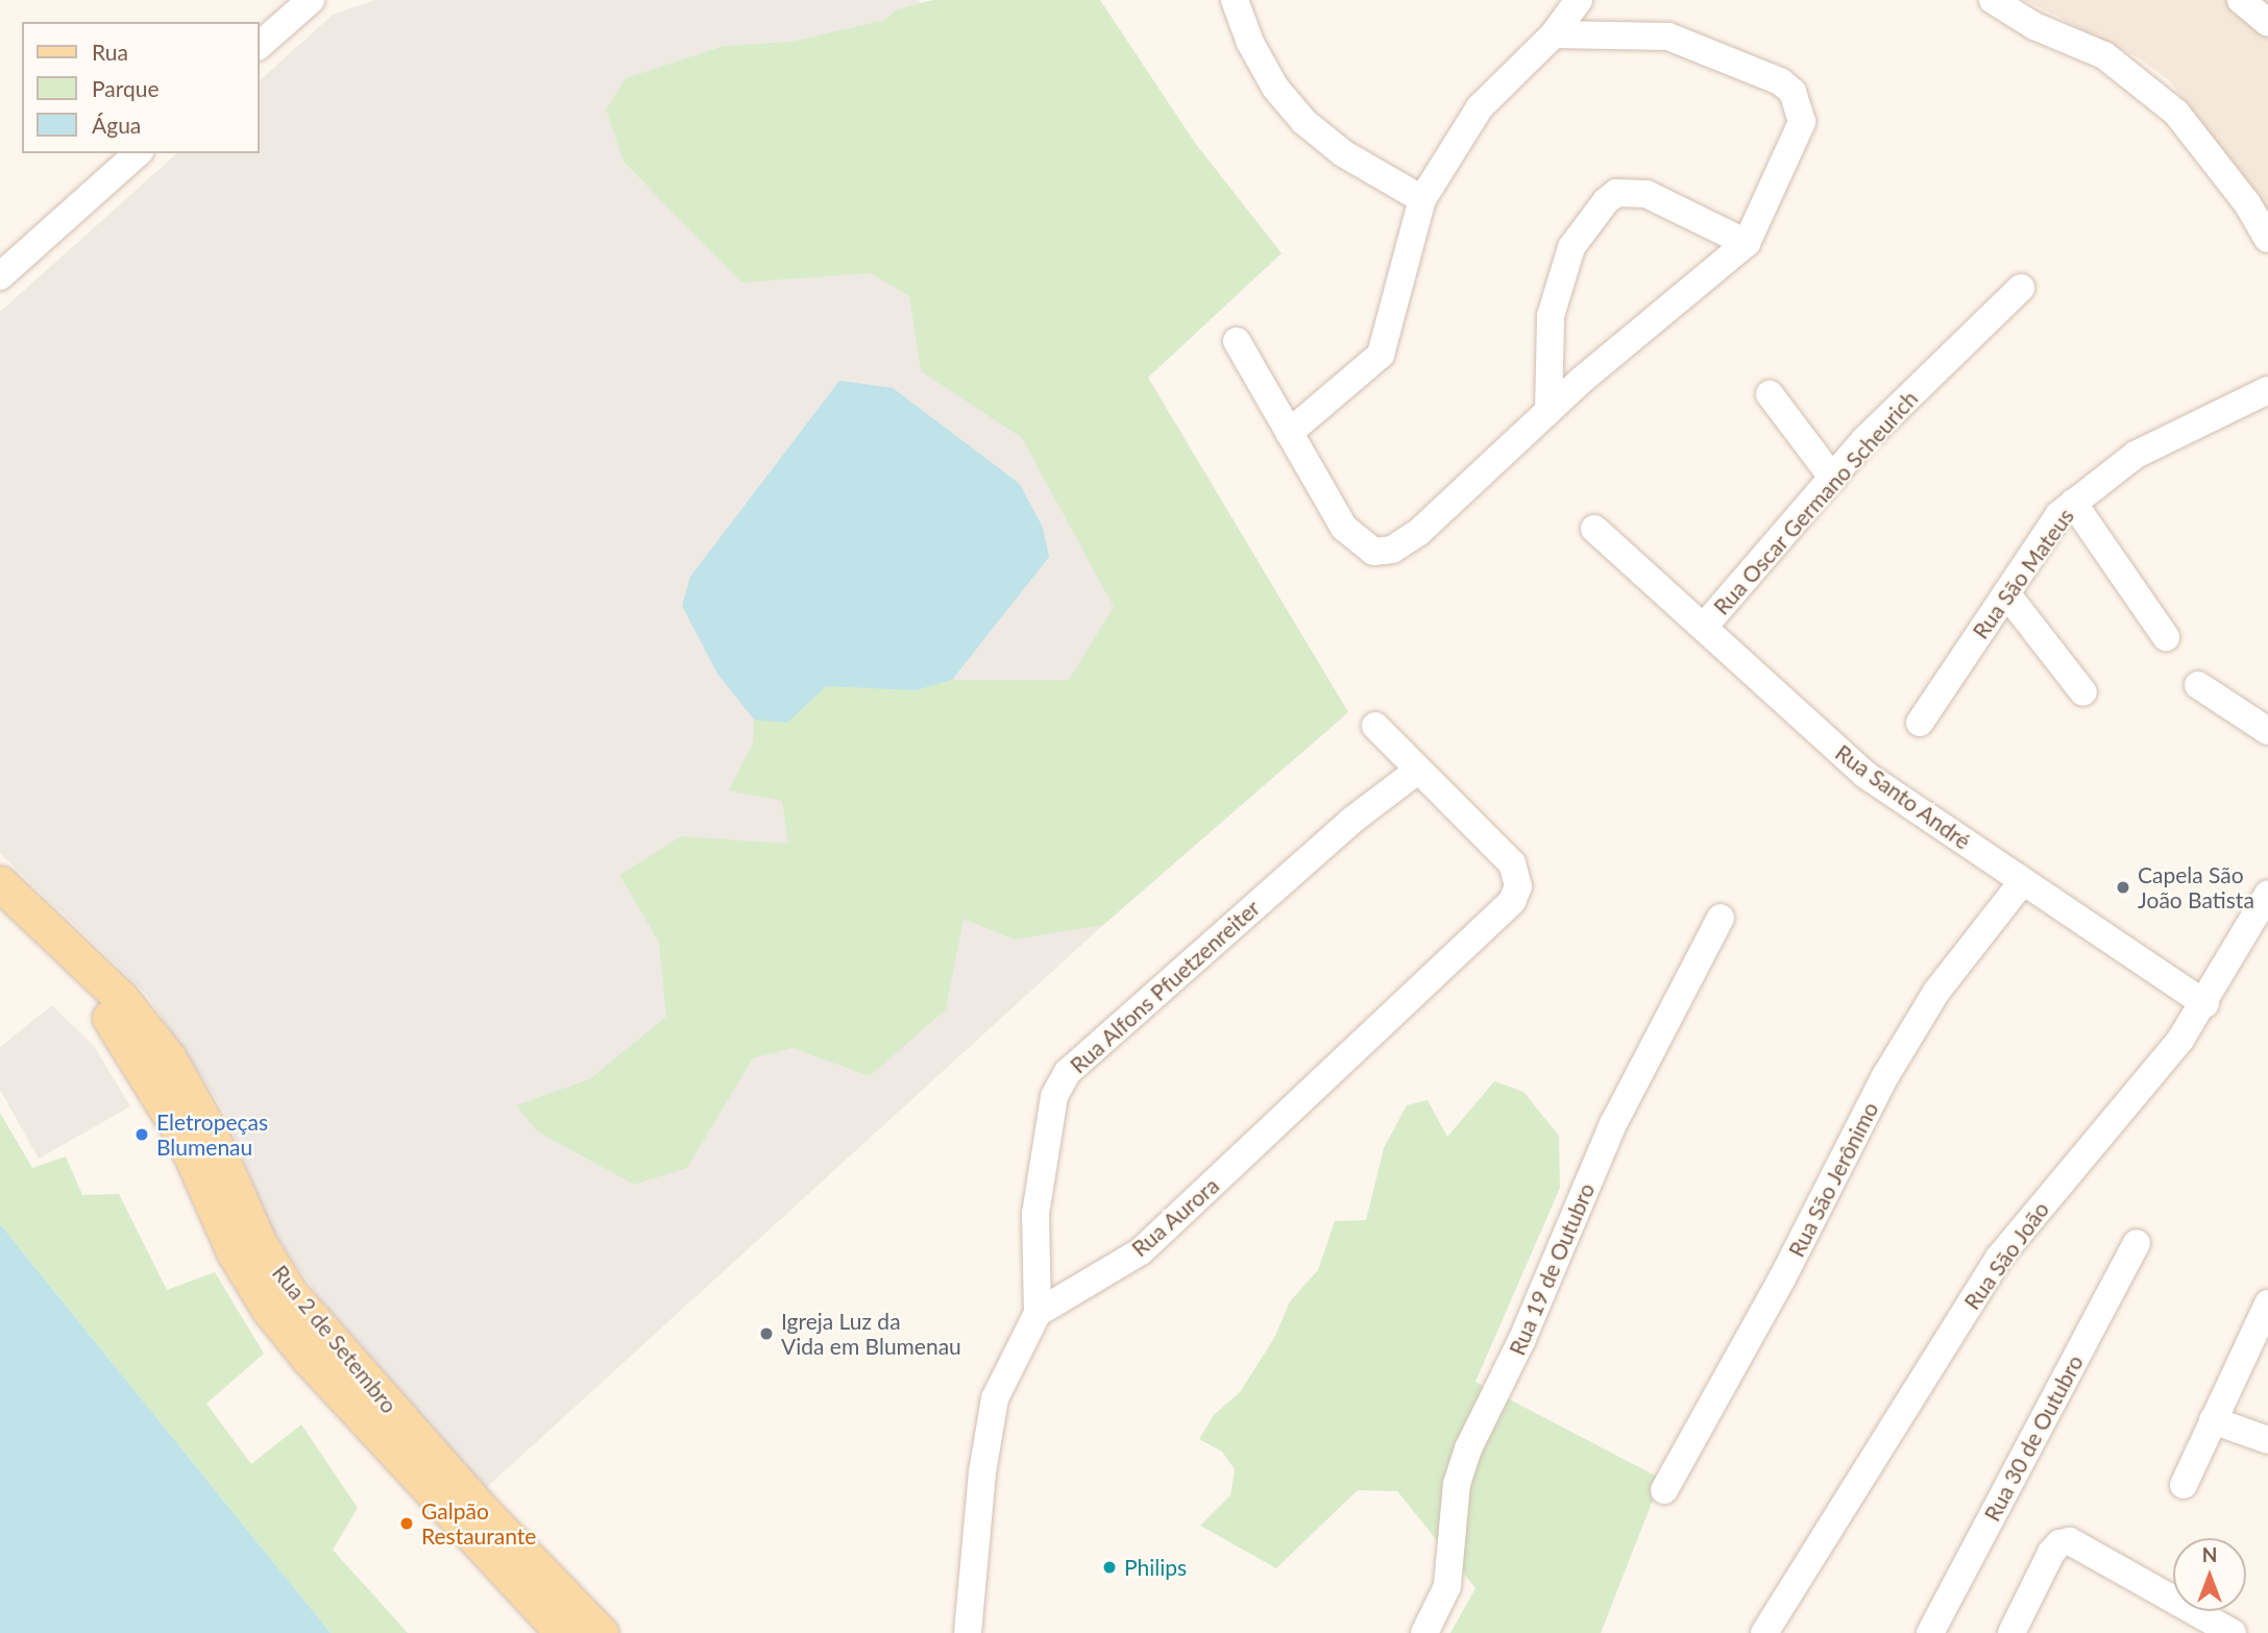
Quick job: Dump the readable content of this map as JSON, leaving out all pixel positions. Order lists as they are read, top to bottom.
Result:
{
  "streets": {
    "main road": ["Rua 2 de Setembro"],
    "street": [
      "Rua Oscar Germano Scheurich",
      "Rua São Mateus",
      "Rua Santo André",
      "Rua Alfons Pfuetzenreiter",
      "Rua São Jerônimo",
      "Rua Aurora",
      "Rua São João",
      "Rua 19 de Outubro",
      "Rua 30 de Outubro"
    ]
  },
  "crossings": [
    ["Rua Oscar Germano Scheurich", "Rua Santo André"],
    ["Rua Santo André", "Rua São Jerônimo"],
    ["Rua Santo André", "Rua São João"],
    ["Rua Alfons Pfuetzenreiter", "Rua Aurora"]
  ],
  "places": [
    "Capela São João Batista",
    "Eletropeças Blumenau",
    "Igreja Luz da Vida em Blumenau",
    "Galpão Restaurante",
    "Philips"
  ],
  "legend": ["Rua", "Parque", "Água"],
  "north": "top"
}
